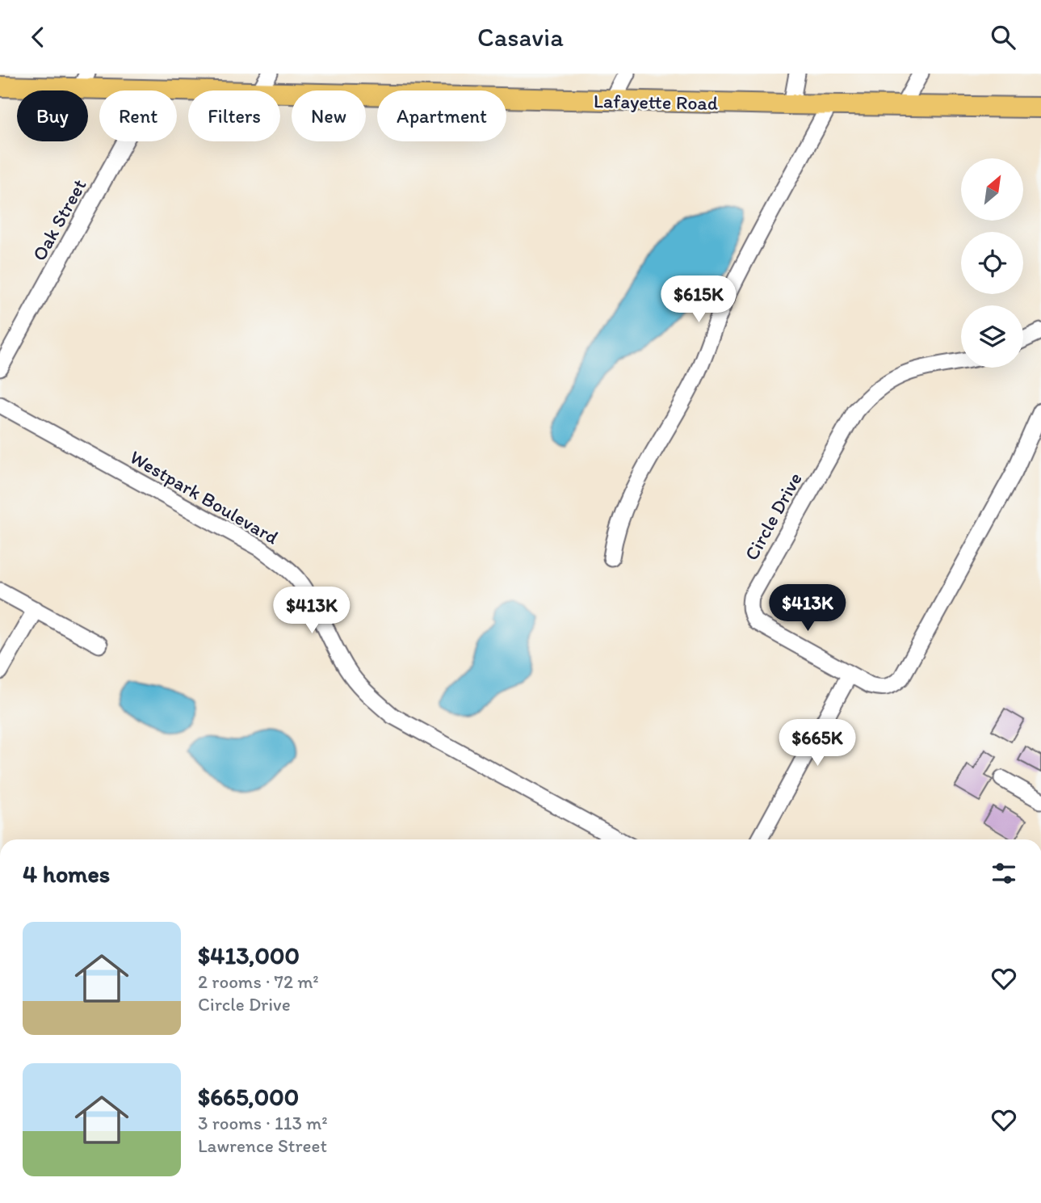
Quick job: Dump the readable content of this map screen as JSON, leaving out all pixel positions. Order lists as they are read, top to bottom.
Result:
{
  "streets": {
    "main road": ["Lafayette Road"],
    "street": ["Oak Street", "Westpark Boulevard", "Circle Drive"]
  },
  "crossings": [
    ["Lafayette Road", "Oak Street"]
  ],
  "north": "top right",
  "page": {
    "header": "Casavia",
    "chip": [
      "Buy",
      "Rent",
      "Filters",
      "New",
      "Apartment"
    ],
    "price": [
      "$615K",
      "$413K",
      "$413K",
      "$665K"
    ],
    "heading": "4 homes",
    "list": [
      {
        "name": "$413,000",
        "note": "2 rooms · 72 m² · Circle Drive"
      },
      {
        "name": "$665,000",
        "note": "3 rooms · 113 m² · Lawrence Street"
      }
    ]
  }
}
